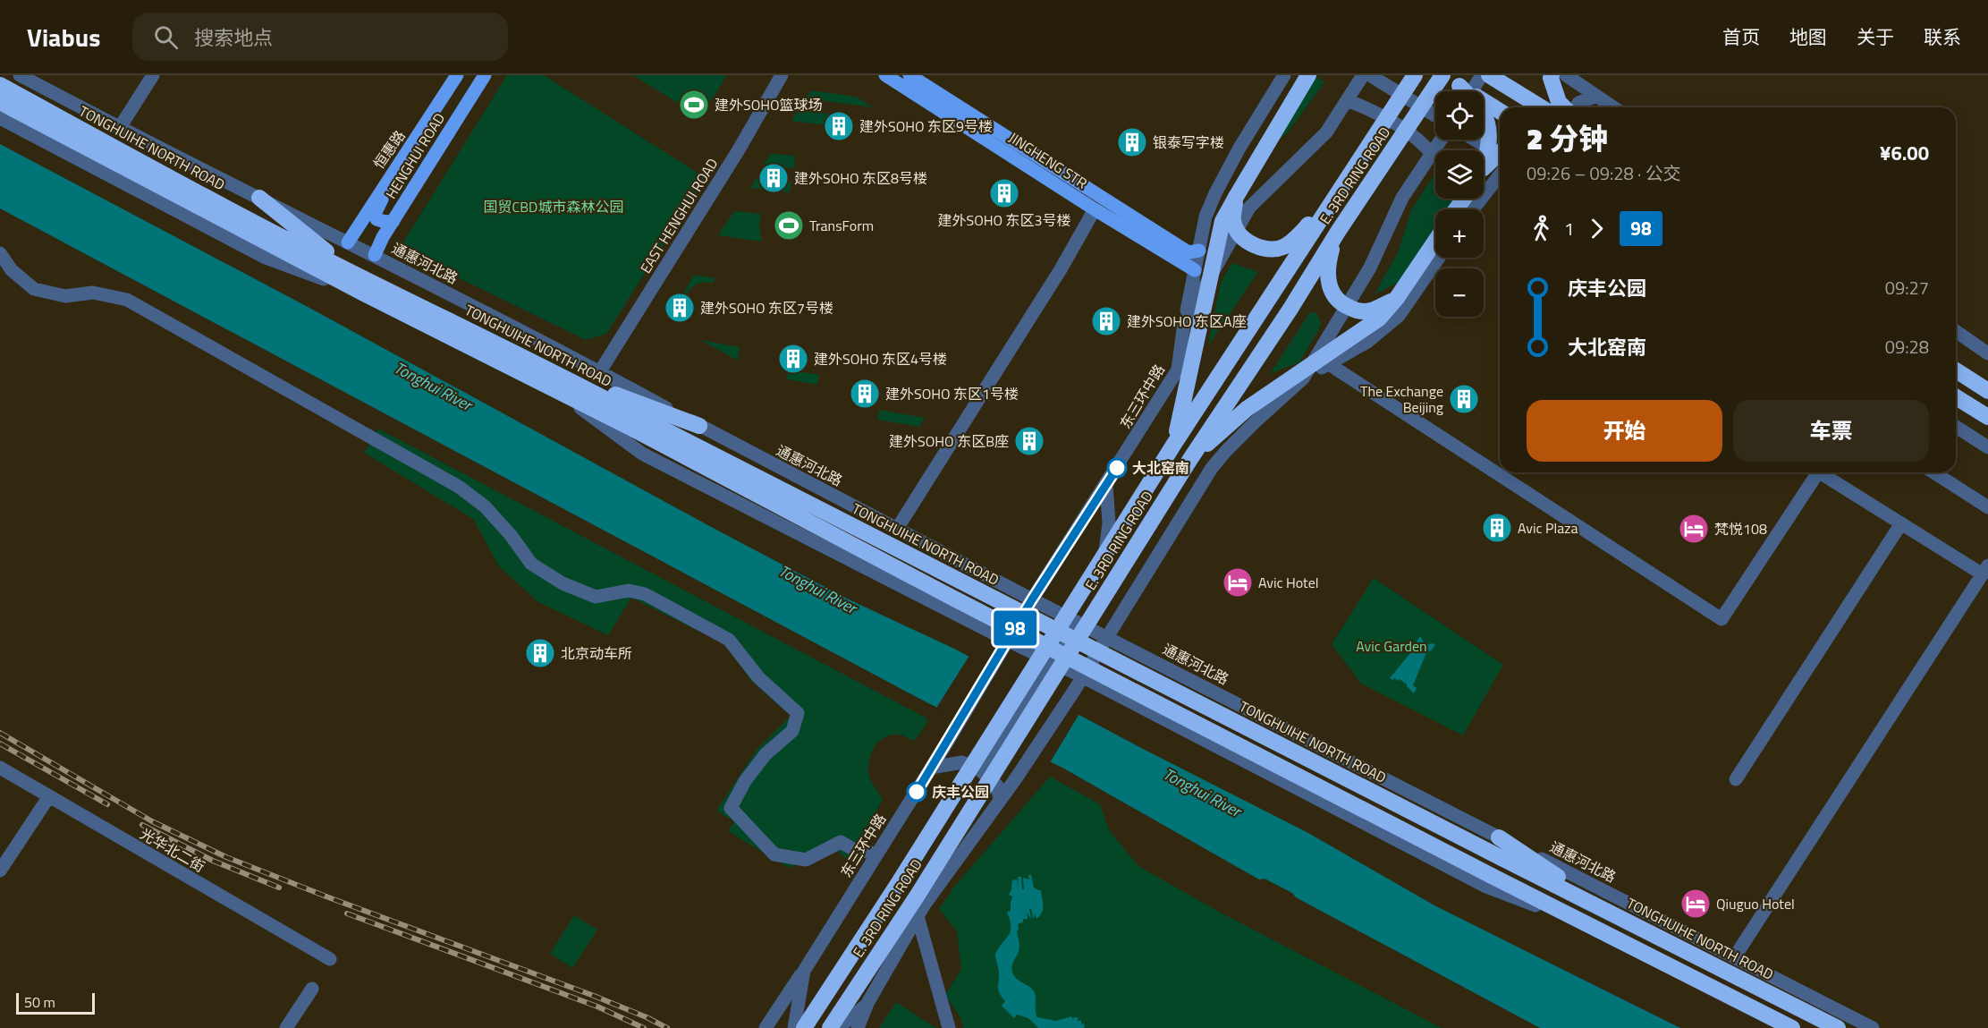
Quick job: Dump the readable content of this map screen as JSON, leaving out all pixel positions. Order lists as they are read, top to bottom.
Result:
{
  "streets": {
    "highway": ["TONGHUIHE NORTH ROAD", "E. 3RD RING ROAD"],
    "main road": ["恒惠路", "HENGHUI ROAD", "JINGHENG STR"],
    "street": [
      "EAST HENGHUI ROAD",
      "通惠河北路",
      "东三环中路",
      "光华北二街"
    ]
  },
  "crossings": [
    ["恒惠路", "通惠河北路"],
    ["HENGHUI ROAD", "通惠河北路"],
    ["EAST HENGHUI ROAD", "通惠河北路"],
    ["通惠河北路", "东三环中路"]
  ],
  "water": ["Tonghui River"],
  "parks": ["国贸CBD城市森林公园", "Avic Garden"],
  "places": {
    "sports": ["建外SOHO篮球场", "TransForm"],
    "building": [
      "建外SOHO 东区9号楼",
      "银泰写字楼",
      "建外SOHO 东区8号楼",
      "建外SOHO 东区3号楼",
      "建外SOHO 东区7号楼",
      "建外SOHO 东区A座",
      "建外SOHO 东区4号楼",
      "建外SOHO 东区1号楼",
      "The Exchange Beijing",
      "建外SOHO 东区B座",
      "Avic Plaza",
      "北京动车所"
    ],
    "other": ["大北窑南", "庆丰公园"],
    "hotel": ["梵悦108", "Avic Hotel", "Qiuguo Hotel"]
  },
  "lines": ["bus line 98"],
  "scale_bar": "50 m",
  "page": {
    "header": "Viabus",
    "search": "搜索地点",
    "nav": [
      "首页",
      "地图",
      "关于",
      "联系"
    ],
    "on_map": "98",
    "map_buttons": ["+", "−"],
    "heading": ["2 分钟", "09:26 – 09:28 · 公交", "¥6.00"],
    "legs": ["1", "98"],
    "list": [
      {
        "name": "庆丰公园",
        "value": "09:27"
      },
      {
        "name": "大北窑南",
        "value": "09:28"
      }
    ],
    "buttons": ["开始", "车票"],
    "scale": "50 m"
  }
}
